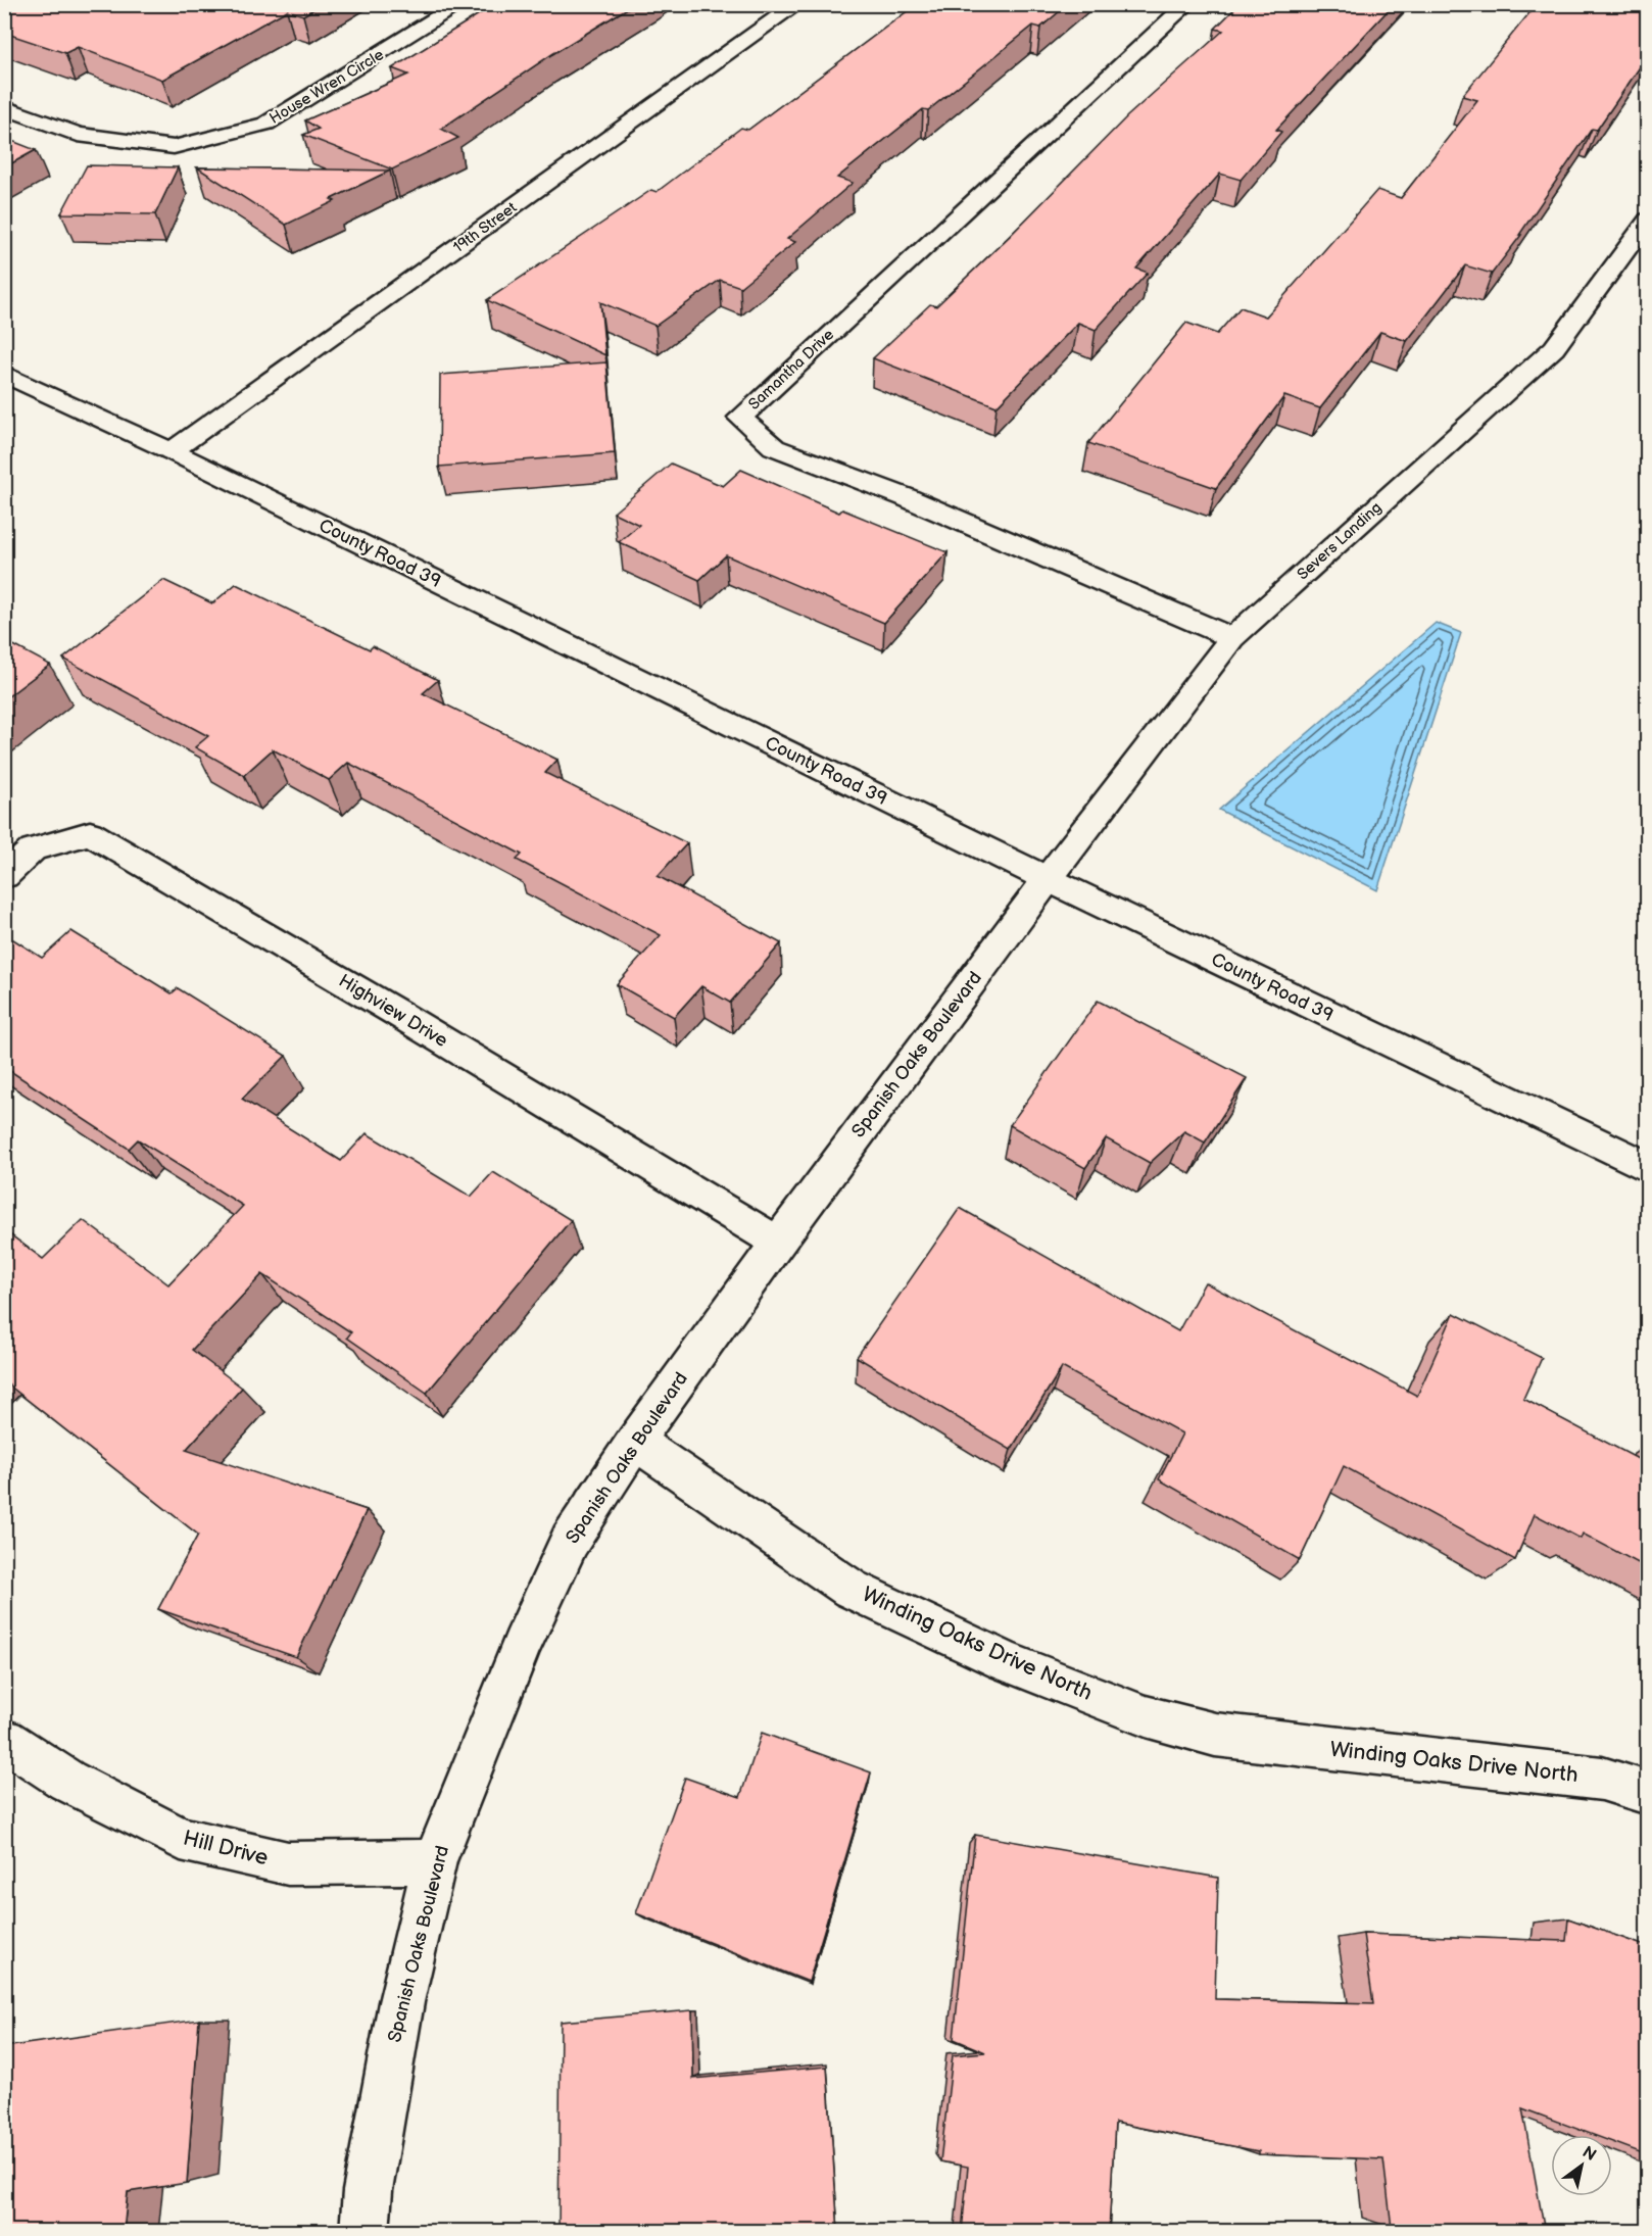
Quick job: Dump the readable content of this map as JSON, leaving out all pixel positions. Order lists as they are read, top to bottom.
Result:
{
  "streets": {
    "street": [
      "House Wren Circle",
      "19th Street",
      "Samantha Drive",
      "Severs Landing",
      "County Road 39",
      "Highview Drive",
      "Spanish Oaks Boulevard",
      "Winding Oaks Drive North",
      "Hill Drive"
    ]
  },
  "crossings": [
    ["19th Street", "County Road 39"],
    ["Samantha Drive", "Severs Landing"],
    ["Severs Landing", "County Road 39"],
    ["Severs Landing", "Spanish Oaks Boulevard"],
    ["County Road 39", "Spanish Oaks Boulevard"],
    ["Highview Drive", "Spanish Oaks Boulevard"],
    ["Spanish Oaks Boulevard", "Winding Oaks Drive North"],
    ["Spanish Oaks Boulevard", "Hill Drive"]
  ],
  "north": "top right"
}
